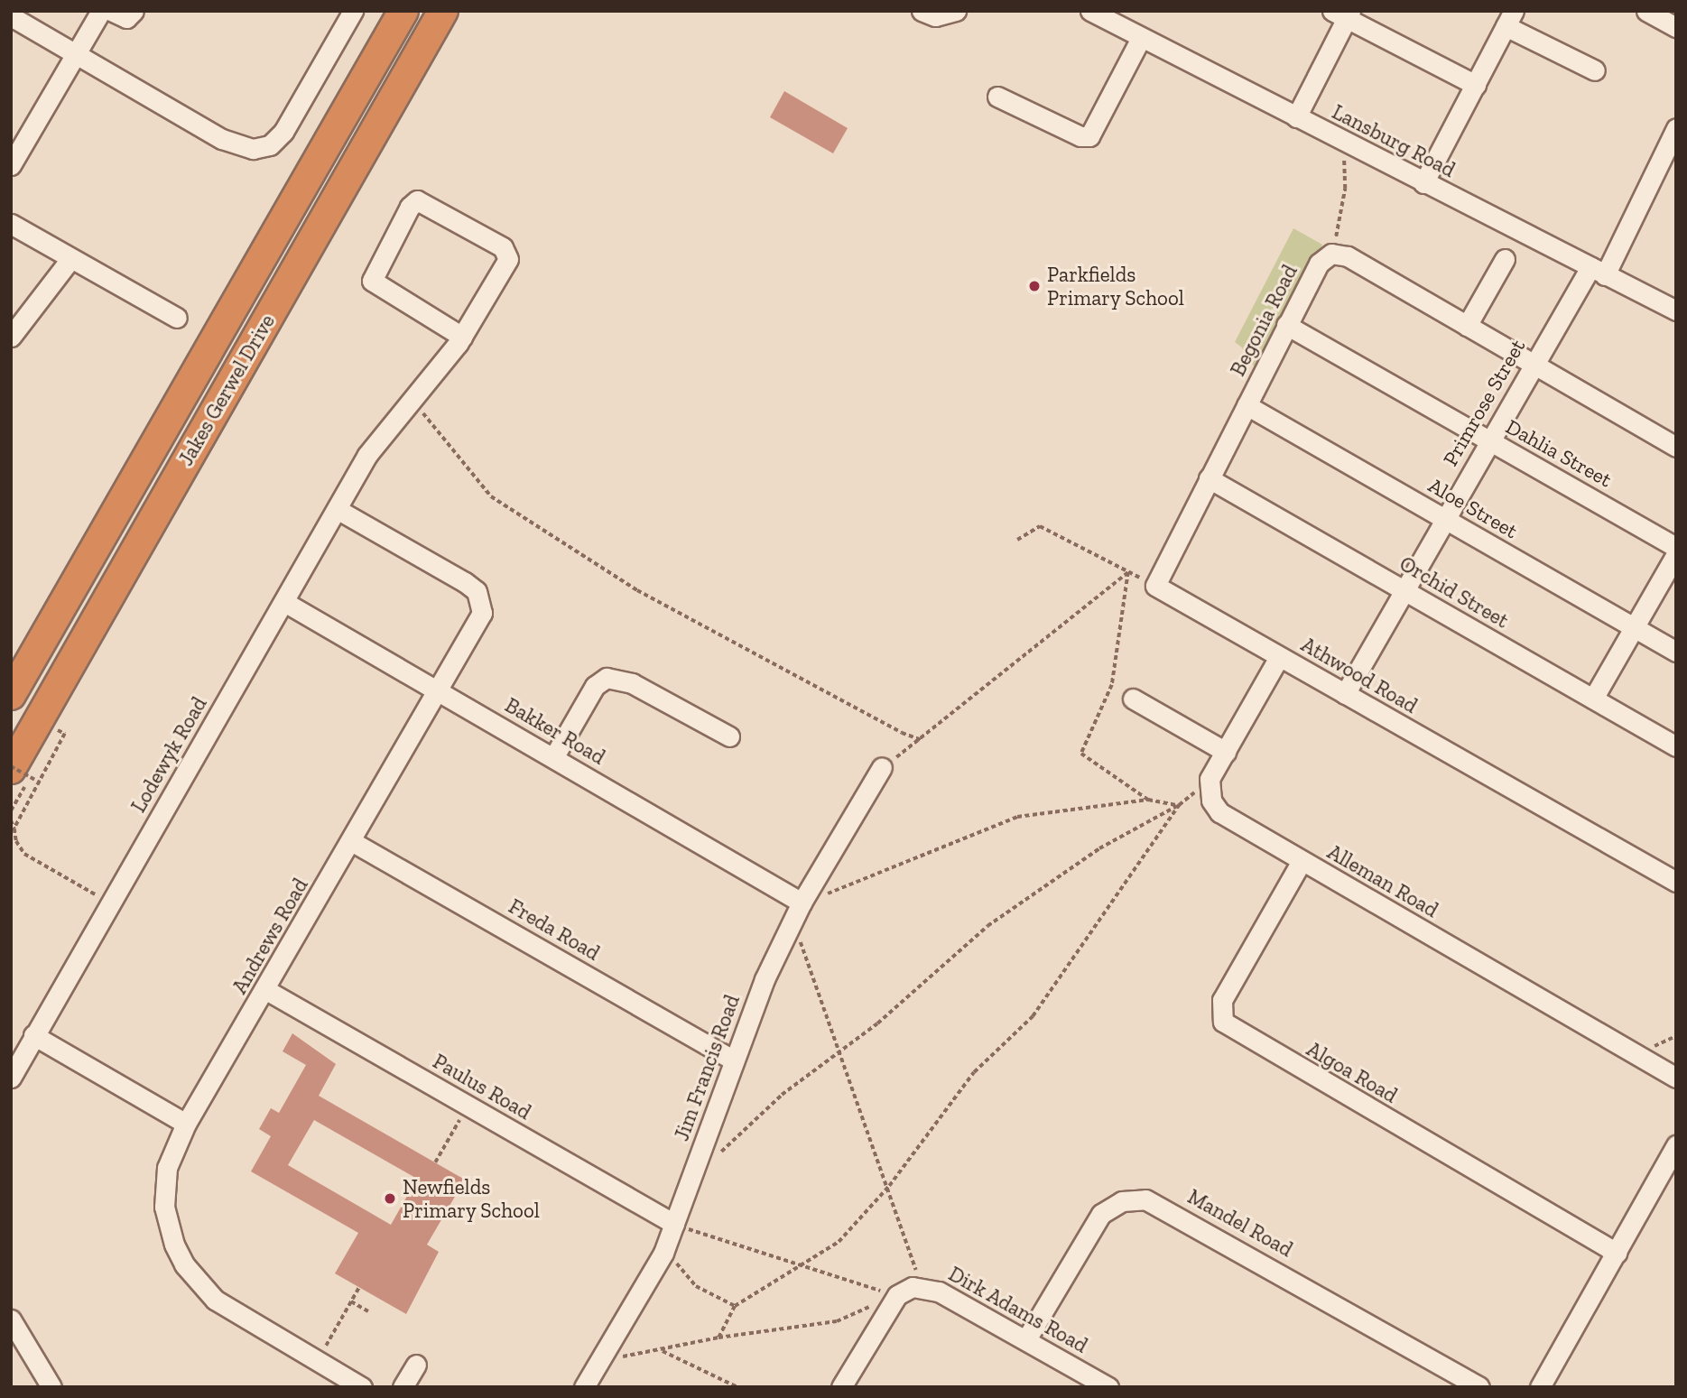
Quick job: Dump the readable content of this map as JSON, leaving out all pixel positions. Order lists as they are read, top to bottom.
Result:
{
  "streets": {
    "highway": ["Jakes Gerwel Drive"],
    "street": [
      "Lansburg Road",
      "Begonia Road",
      "Primrose Street",
      "Dahlia Street",
      "Aloe Street",
      "Orchid Street",
      "Athwood Road",
      "Bakker Road",
      "Lodewyk Road",
      "Alleman Road",
      "Freda Road",
      "Andrews Road",
      "Jim Francis Road",
      "Algoa Road",
      "Paulus Road",
      "Mandel Road",
      "Dirk Adams Road"
    ]
  },
  "crossings": [
    ["Lansburg Road", "Primrose Street"],
    ["Begonia Road", "Dahlia Street"],
    ["Begonia Road", "Aloe Street"],
    ["Begonia Road", "Orchid Street"],
    ["Begonia Road", "Athwood Road"],
    ["Primrose Street", "Dahlia Street"],
    ["Primrose Street", "Aloe Street"],
    ["Primrose Street", "Orchid Street"],
    ["Primrose Street", "Athwood Road"],
    ["Bakker Road", "Lodewyk Road"],
    ["Bakker Road", "Andrews Road"],
    ["Bakker Road", "Jim Francis Road"],
    ["Lodewyk Road", "Andrews Road"],
    ["Alleman Road", "Algoa Road"],
    ["Freda Road", "Andrews Road"],
    ["Freda Road", "Jim Francis Road"],
    ["Andrews Road", "Paulus Road"],
    ["Jim Francis Road", "Paulus Road"],
    ["Mandel Road", "Dirk Adams Road"]
  ],
  "places": ["Parkfields Primary School", "Newfields Primary School"]
}
